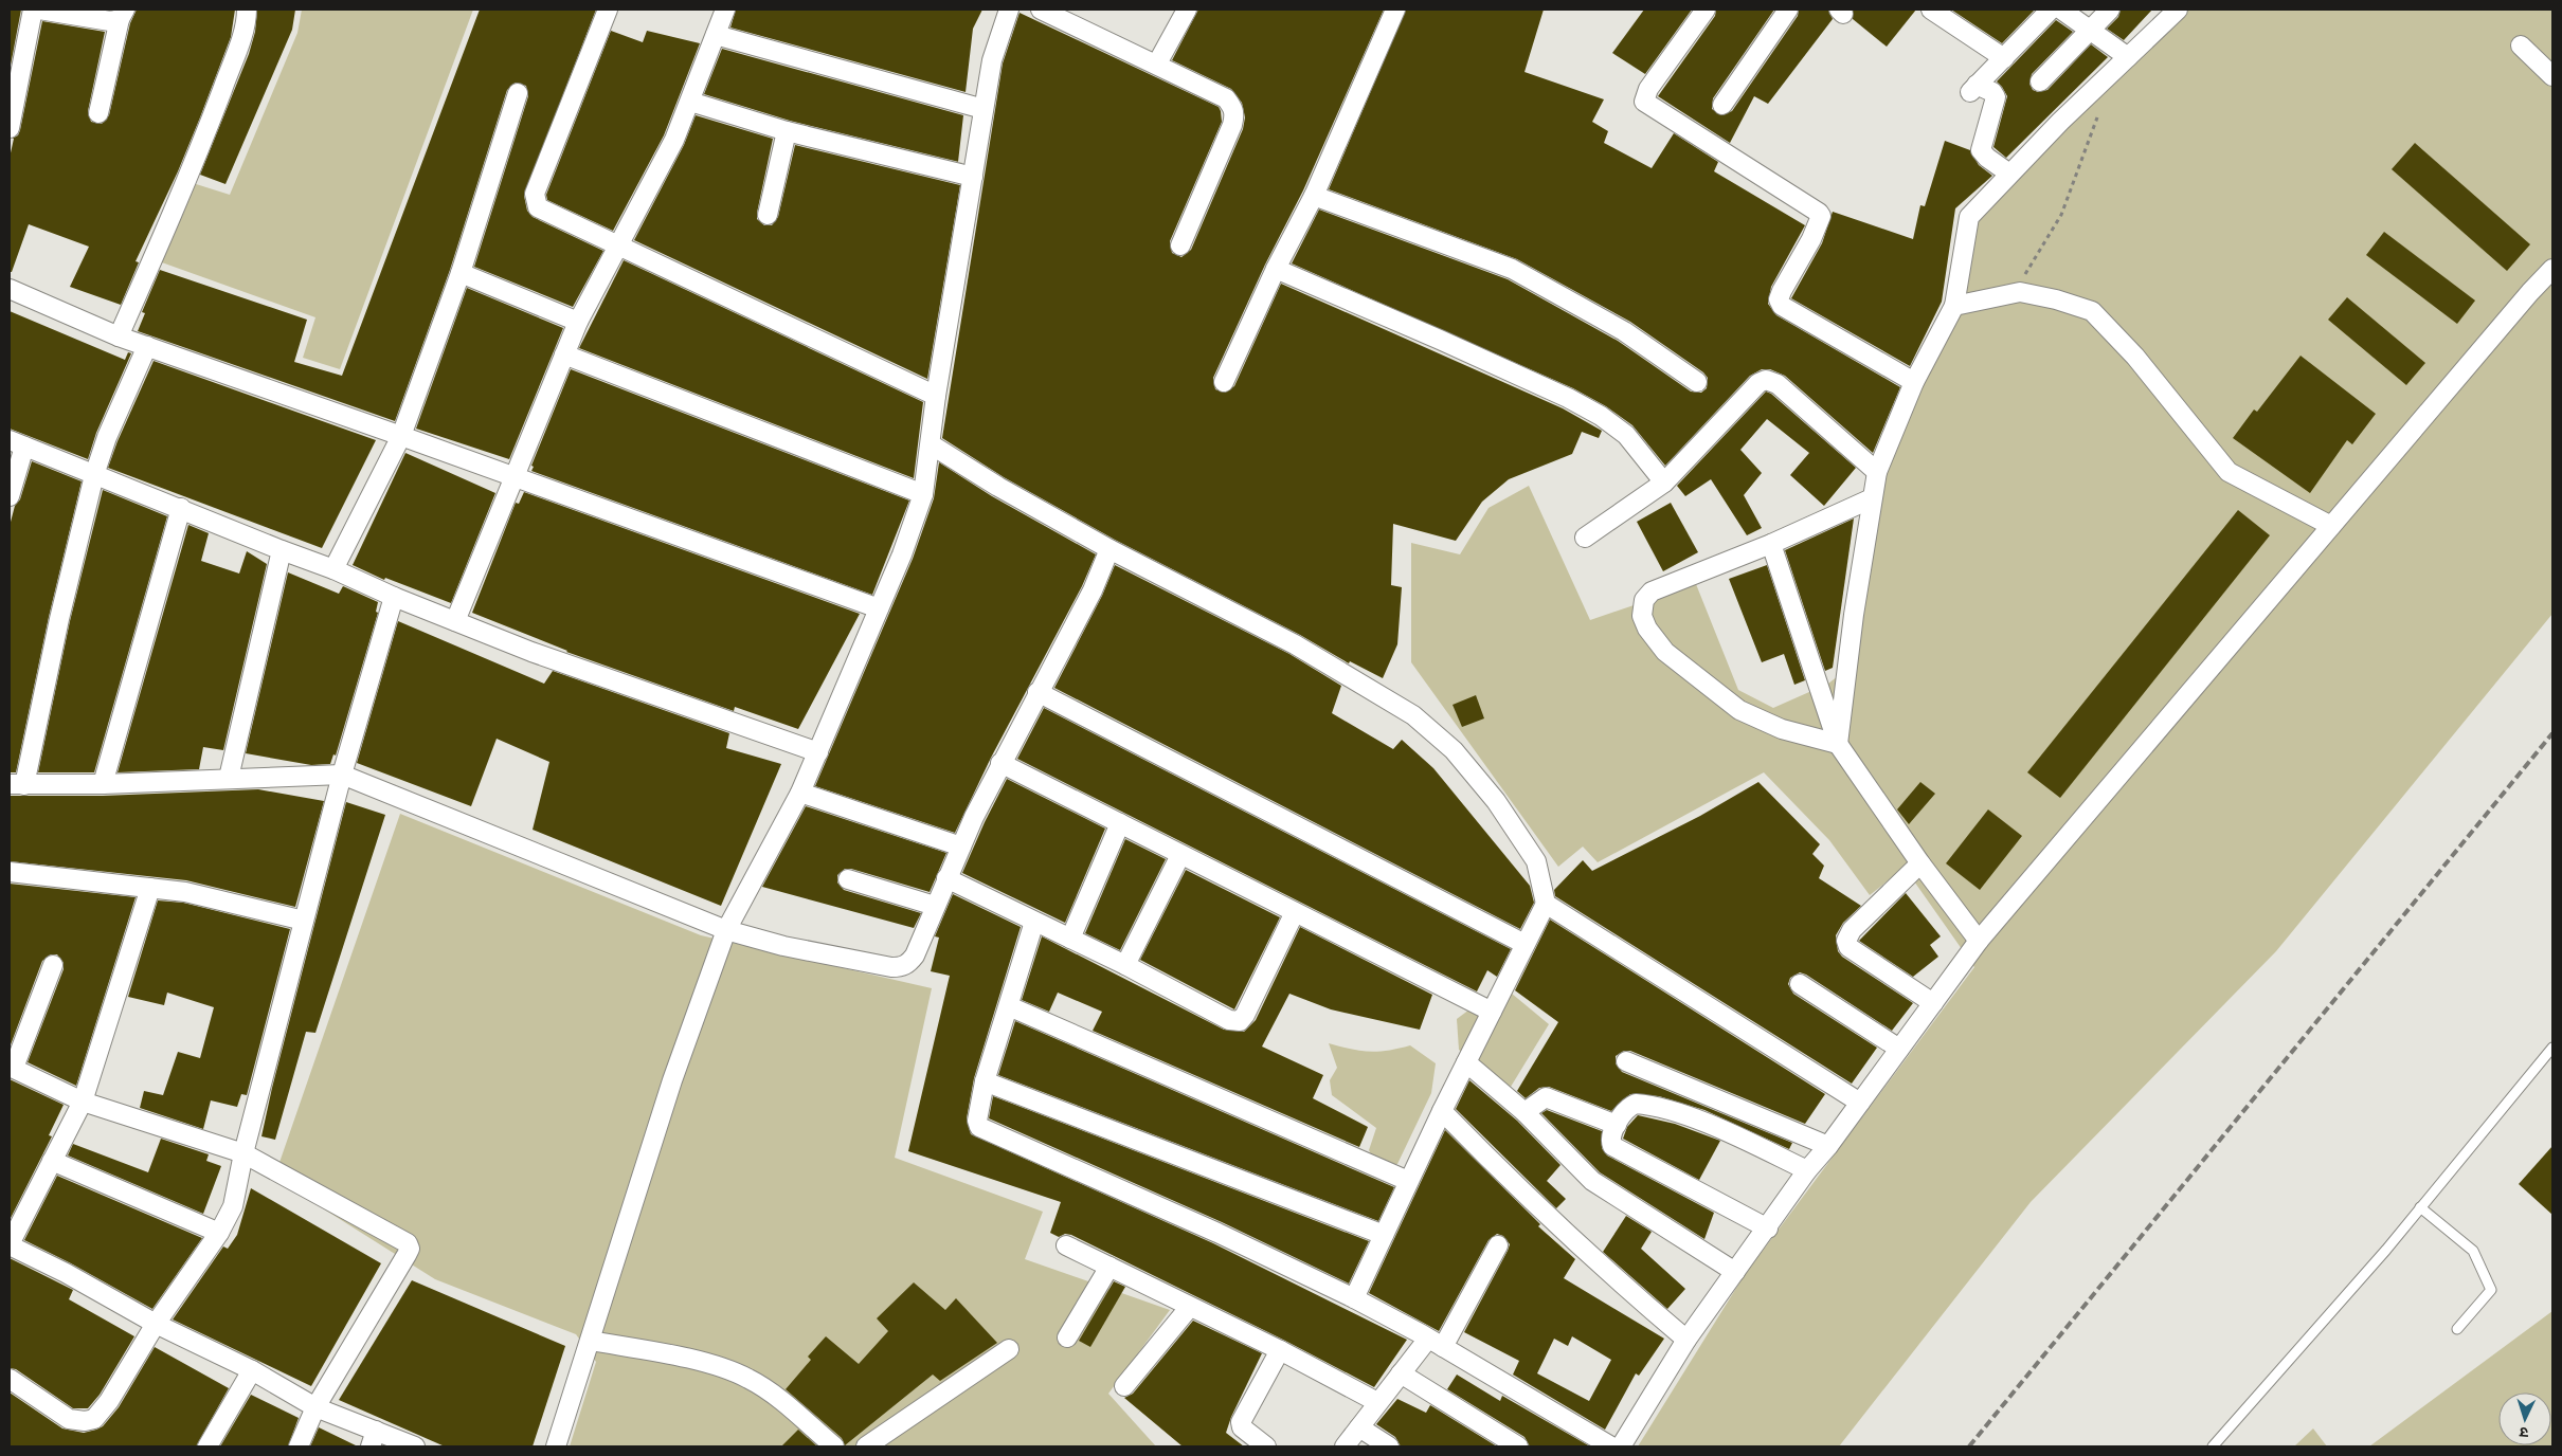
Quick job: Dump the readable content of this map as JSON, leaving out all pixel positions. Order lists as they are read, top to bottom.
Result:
{
  "north": "bottom"
}
